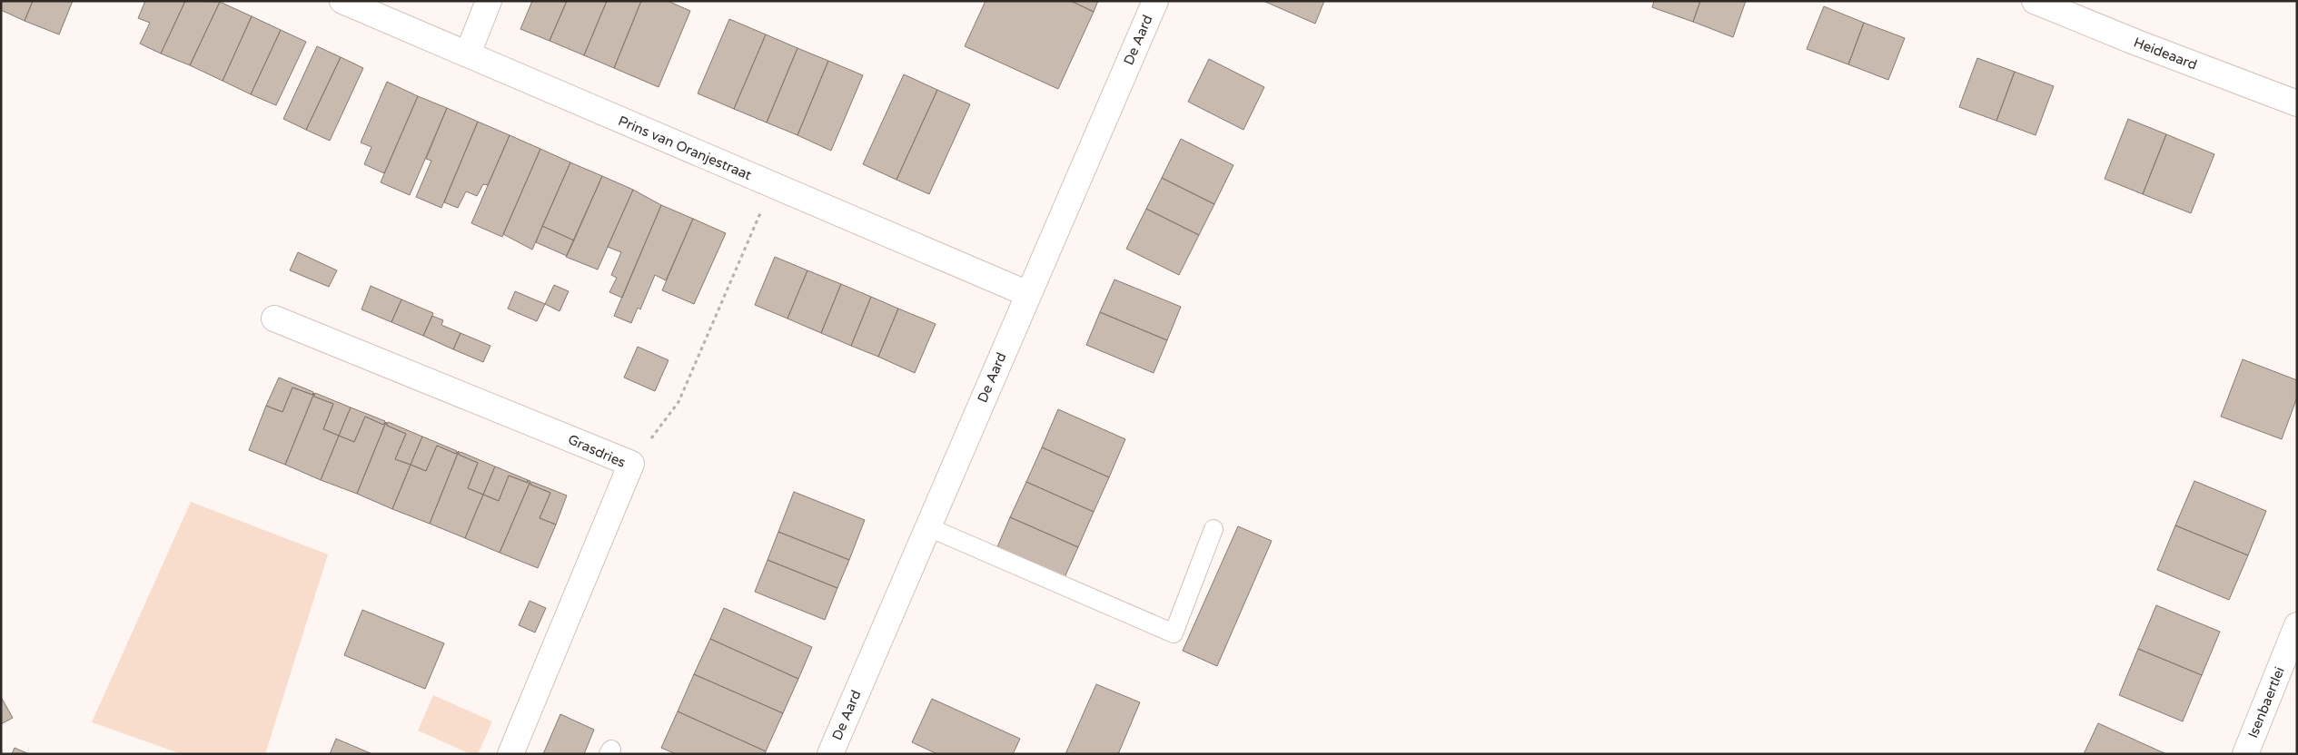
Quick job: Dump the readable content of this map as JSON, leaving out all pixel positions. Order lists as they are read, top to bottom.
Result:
{
  "streets": {
    "street": [
      "De Aard",
      "Heideaard",
      "Prins van Oranjestraat",
      "Grasdries",
      "Isenbaertlei"
    ]
  },
  "crossings": [
    ["De Aard", "Prins van Oranjestraat"]
  ]
}
